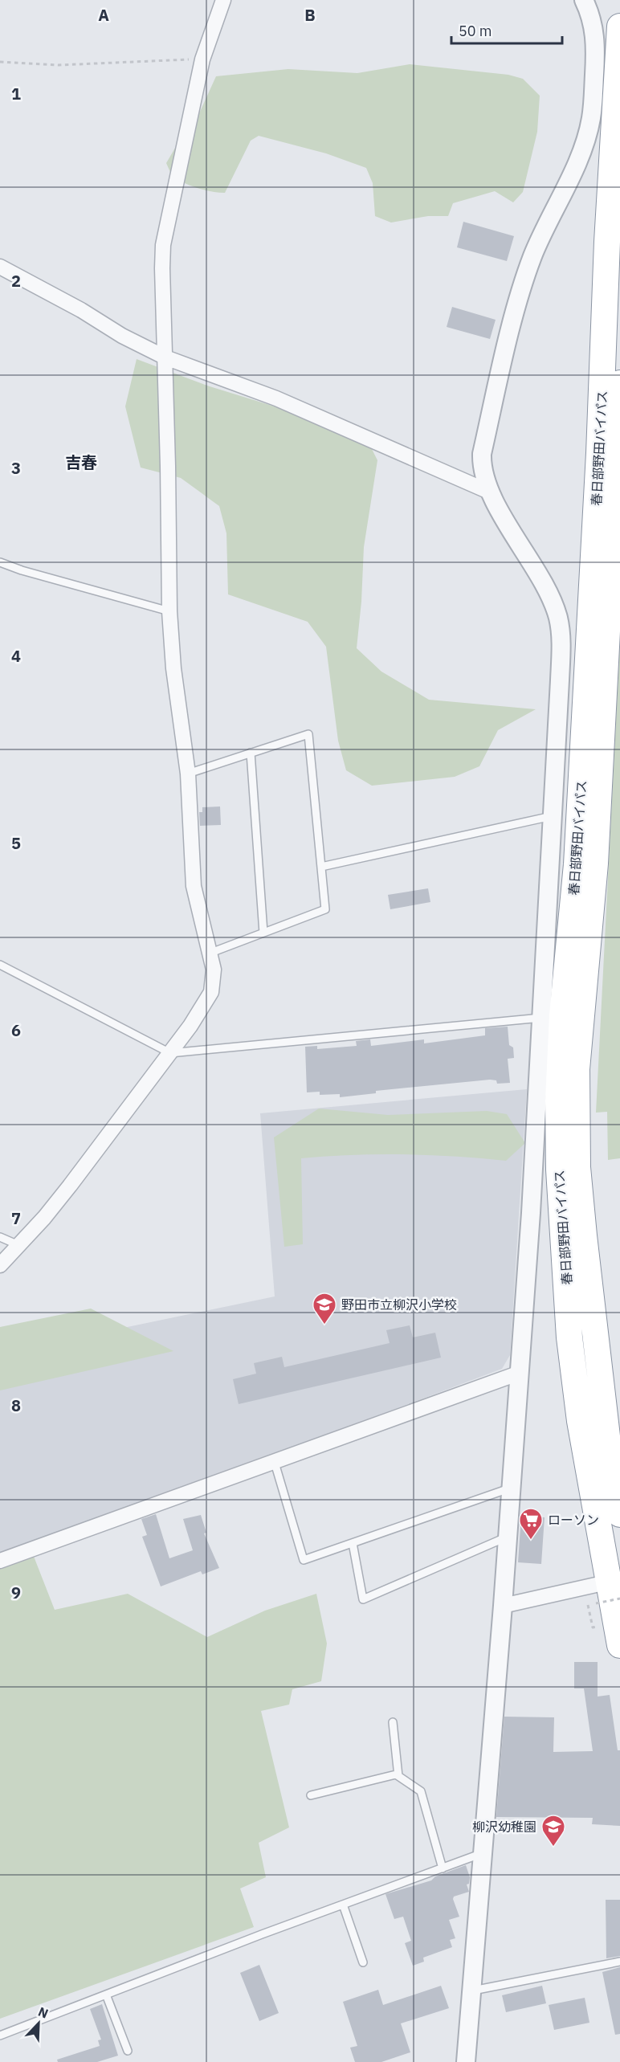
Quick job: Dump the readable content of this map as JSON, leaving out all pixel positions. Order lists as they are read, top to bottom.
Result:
{
  "streets": {
    "highway": ["春日部野田バイパス"]
  },
  "districts": ["吉春"],
  "places": {
    "school or university": ["野田市立柳沢小学校", "柳沢幼稚園"],
    "supermarket": ["ローソン"]
  },
  "scale_bar": "50 m",
  "north": "top right",
  "grid": {
    "columns": ["A", "B"],
    "rows": [
      "1",
      "2",
      "3",
      "4",
      "5",
      "6",
      "7",
      "8",
      "9"
    ]
  }
}
